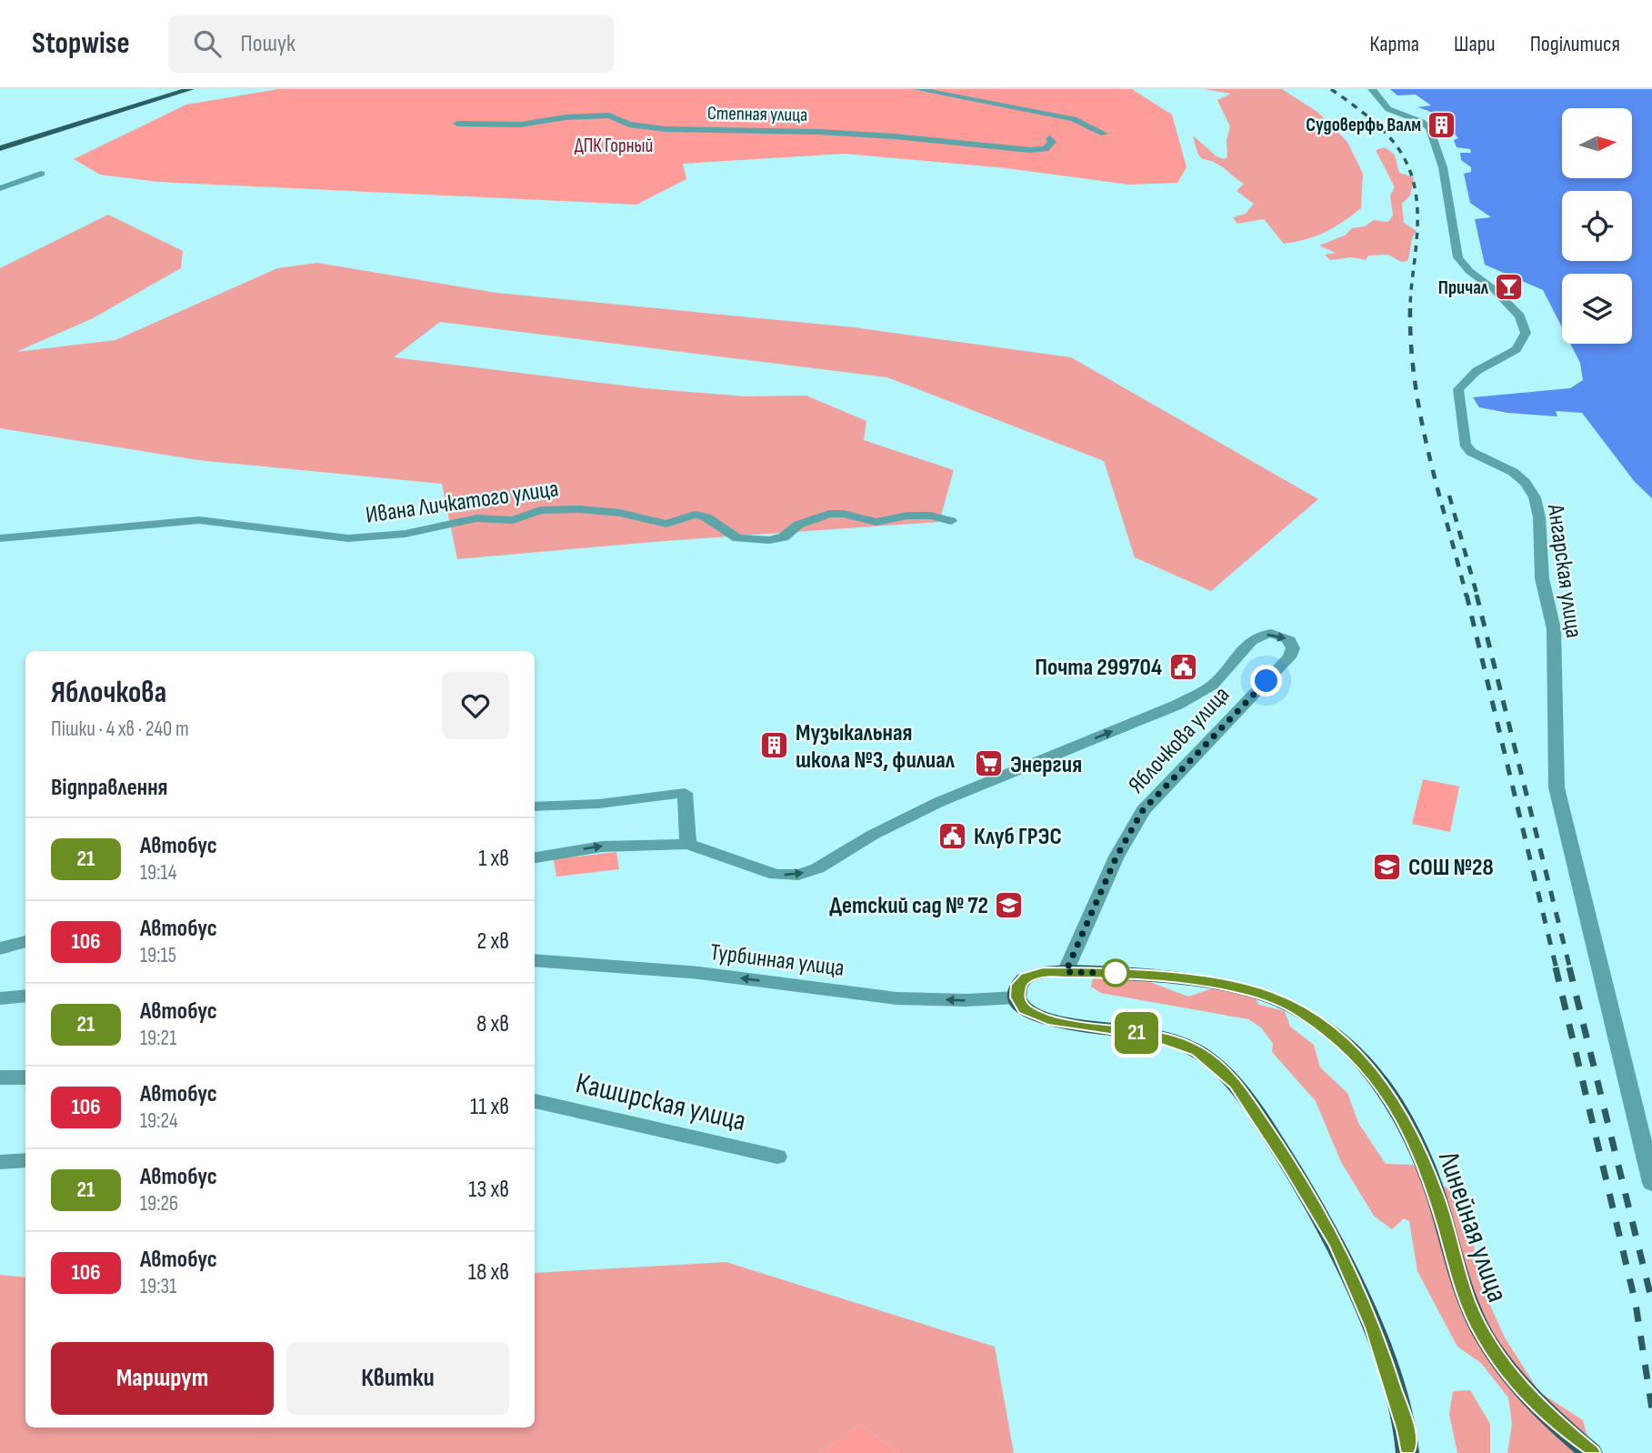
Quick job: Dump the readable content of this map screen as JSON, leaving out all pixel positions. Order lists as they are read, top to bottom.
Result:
{
  "streets": {
    "main road": ["Линейная улица"],
    "street": [
      "Степная улица",
      "Ивана Личкатого улица",
      "Ангарская улица",
      "Яблочкова улица",
      "Турбинная улица",
      "Каширская улица"
    ]
  },
  "crossings": [
    ["Яблочкова улица", "Линейная улица"],
    ["Турбинная улица", "Линейная улица"]
  ],
  "one_way": ["Турбинная улица"],
  "parks": ["ДПК Горный"],
  "places": {
    "building": ["Судоверфь Валм", "Музыкальная школа №3, филиал"],
    "bar": ["Причал"],
    "public building": ["Почта 299704", "Клуб ГРЭС"],
    "supermarket": ["Энергия"],
    "school or university": ["СОШ №28", "Детский сад № 72"]
  },
  "lines": ["bus line 21"],
  "north": "right",
  "page": {
    "header": "Stopwise",
    "search": "Пошук",
    "nav": ["Карта", "Шари", "Поділитися"],
    "on_map": "21",
    "heading": [
      ["Яблочкова", "Пішки · 4 хв · 240 m"],
      "Відправлення"
    ],
    "list": [
      {
        "mark": "21",
        "name": "Автобус",
        "note": "19:14",
        "value": "1 хв"
      },
      {
        "mark": "106",
        "name": "Автобус",
        "note": "19:15",
        "value": "2 хв"
      },
      {
        "mark": "21",
        "name": "Автобус",
        "note": "19:21",
        "value": "8 хв"
      },
      {
        "mark": "106",
        "name": "Автобус",
        "note": "19:24",
        "value": "11 хв"
      },
      {
        "mark": "21",
        "name": "Автобус",
        "note": "19:26",
        "value": "13 хв"
      },
      {
        "mark": "106",
        "name": "Автобус",
        "note": "19:31",
        "value": "18 хв"
      }
    ],
    "buttons": ["Маршрут", "Квитки"]
  }
}
